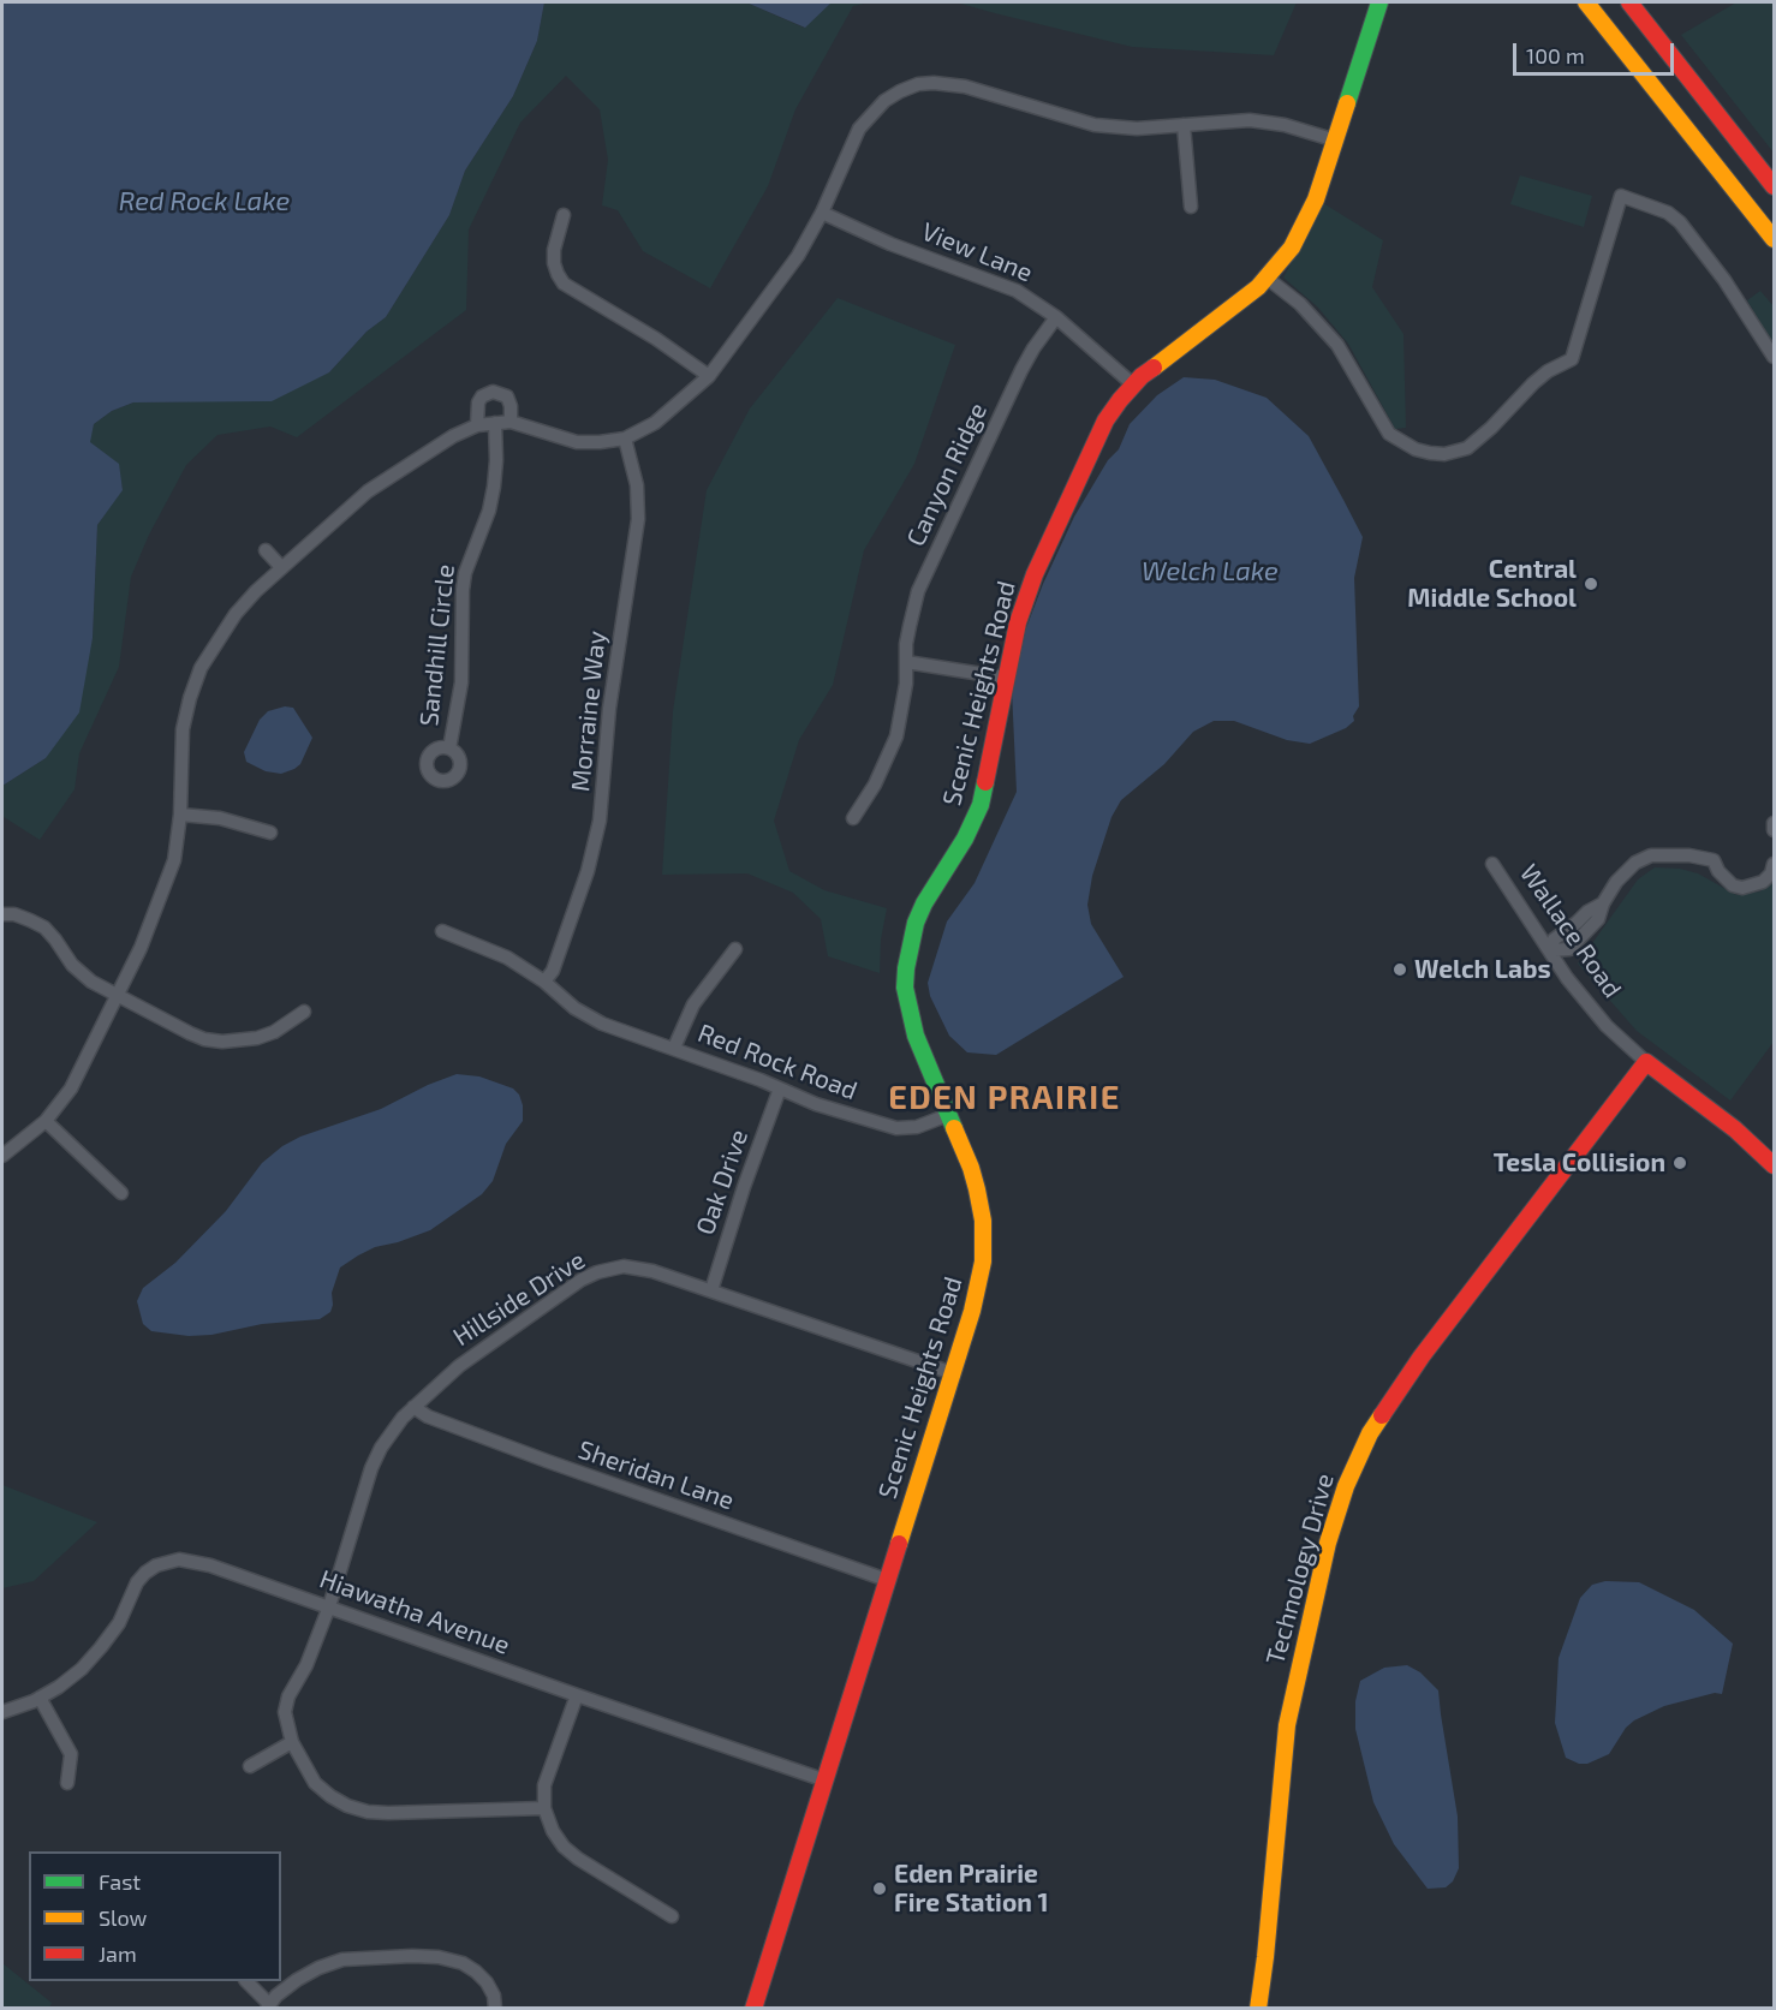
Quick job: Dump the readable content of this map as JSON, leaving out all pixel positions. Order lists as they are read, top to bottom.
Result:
{
  "streets": {
    "main road": ["Scenic Heights Road", "Wallace Road", "Technology Drive"],
    "street": [
      "View Lane",
      "Canyon Ridge",
      "Sandhill Circle",
      "Morraine Way",
      "Red Rock Road",
      "Oak Drive",
      "Hillside Drive",
      "Sheridan Lane",
      "Hiawatha Avenue"
    ]
  },
  "crossings": [
    ["View Lane", "Canyon Ridge"],
    ["View Lane", "Scenic Heights Road"],
    ["Scenic Heights Road", "Red Rock Road"],
    ["Scenic Heights Road", "Hillside Drive"],
    ["Scenic Heights Road", "Sheridan Lane"],
    ["Scenic Heights Road", "Hiawatha Avenue"],
    ["Morraine Way", "Red Rock Road"],
    ["Wallace Road", "Technology Drive"],
    ["Red Rock Road", "Oak Drive"],
    ["Oak Drive", "Hillside Drive"],
    ["Hillside Drive", "Sheridan Lane"],
    ["Hillside Drive", "Hiawatha Avenue"]
  ],
  "districts": ["EDEN PRAIRIE"],
  "water": ["Red Rock Lake", "Welch Lake"],
  "places": [
    "Central Middle School",
    "Welch Labs",
    "Tesla Collision",
    "Eden Prairie Fire Station 1"
  ],
  "legend": ["Fast", "Slow", "Jam"],
  "scale_bar": "100 m"
}
